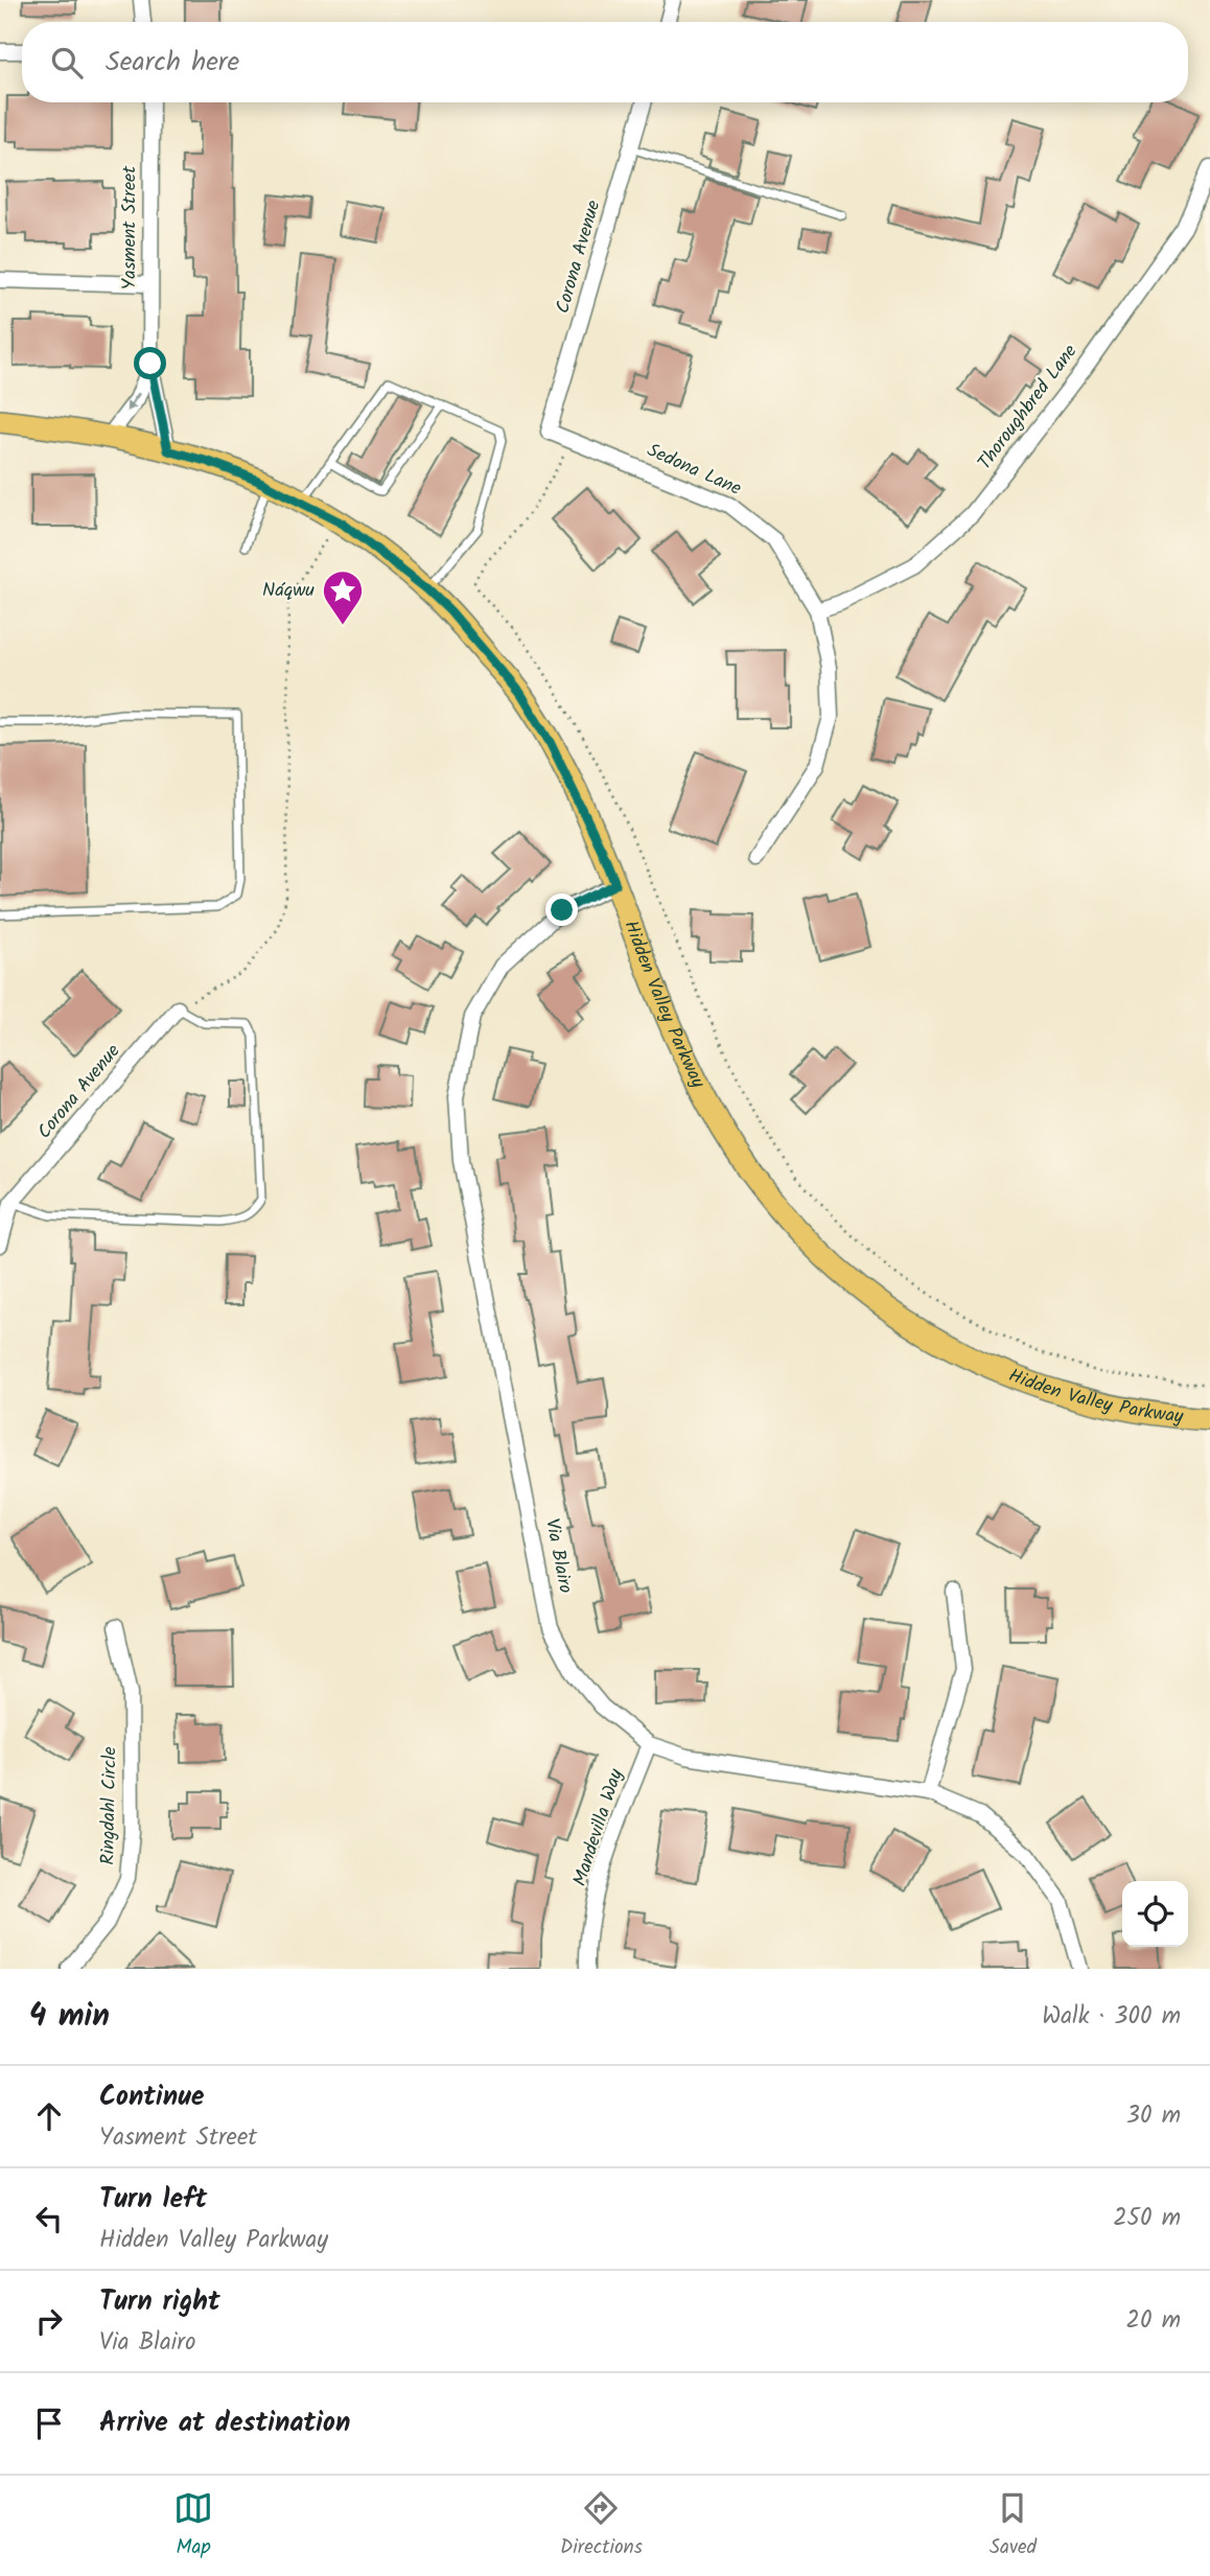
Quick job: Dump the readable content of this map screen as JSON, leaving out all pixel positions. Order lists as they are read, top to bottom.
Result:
{
  "streets": {
    "main road": ["Hidden Valley Parkway"],
    "street": [
      "Yasment Street",
      "Corona Avenue",
      "Thoroughbred Lane",
      "Sedona Lane",
      "Via Blairo",
      "Ringdahl Circle",
      "Mandevilla Way"
    ]
  },
  "crossings": [
    ["Yasment Street", "Hidden Valley Parkway"],
    ["Corona Avenue", "Sedona Lane"],
    ["Thoroughbred Lane", "Sedona Lane"],
    ["Hidden Valley Parkway", "Via Blairo"],
    ["Via Blairo", "Mandevilla Way"]
  ],
  "places": {
    "place": ["Náqwu"]
  },
  "page": {
    "search": "Search here",
    "heading": ["4 min", "Walk · 300 m"],
    "list": [
      ["Continue", "Yasment Street", "30 m"],
      ["Turn left", "Hidden Valley Parkway", "250 m"],
      ["Turn right", "Via Blairo", "20 m"],
      "Arrive at destination"
    ],
    "nav": ["Map", "Directions", "Saved"]
  }
}
